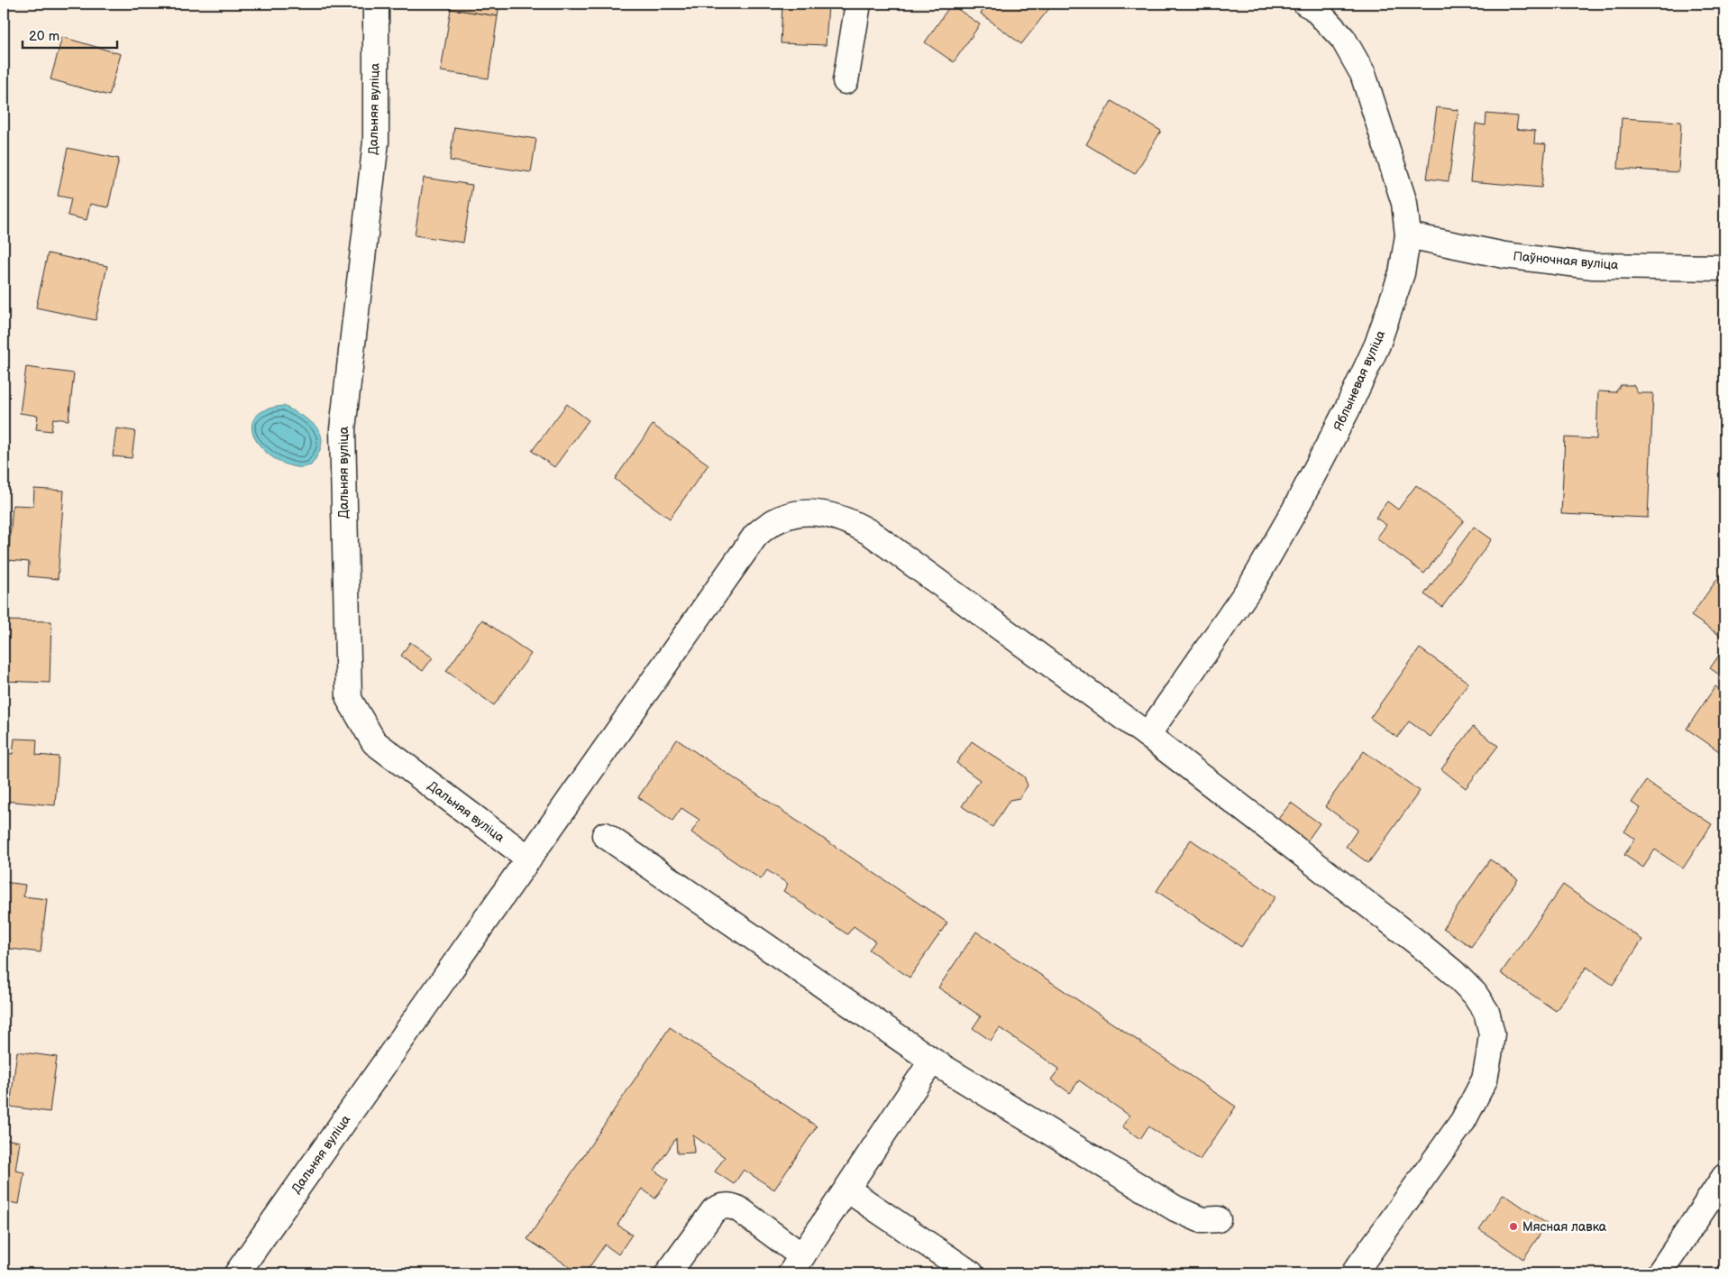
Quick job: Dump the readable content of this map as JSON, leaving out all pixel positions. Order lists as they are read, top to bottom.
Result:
{
  "streets": {
    "street": ["Дальняя вуліца", "Паўночная вуліца", "Яблыневая вуліца"]
  },
  "crossings": [
    ["Дальняя вуліца", "Яблыневая вуліца"],
    ["Паўночная вуліца", "Яблыневая вуліца"]
  ],
  "places": ["Мясная лавка"],
  "scale_bar": "20 m"
}
